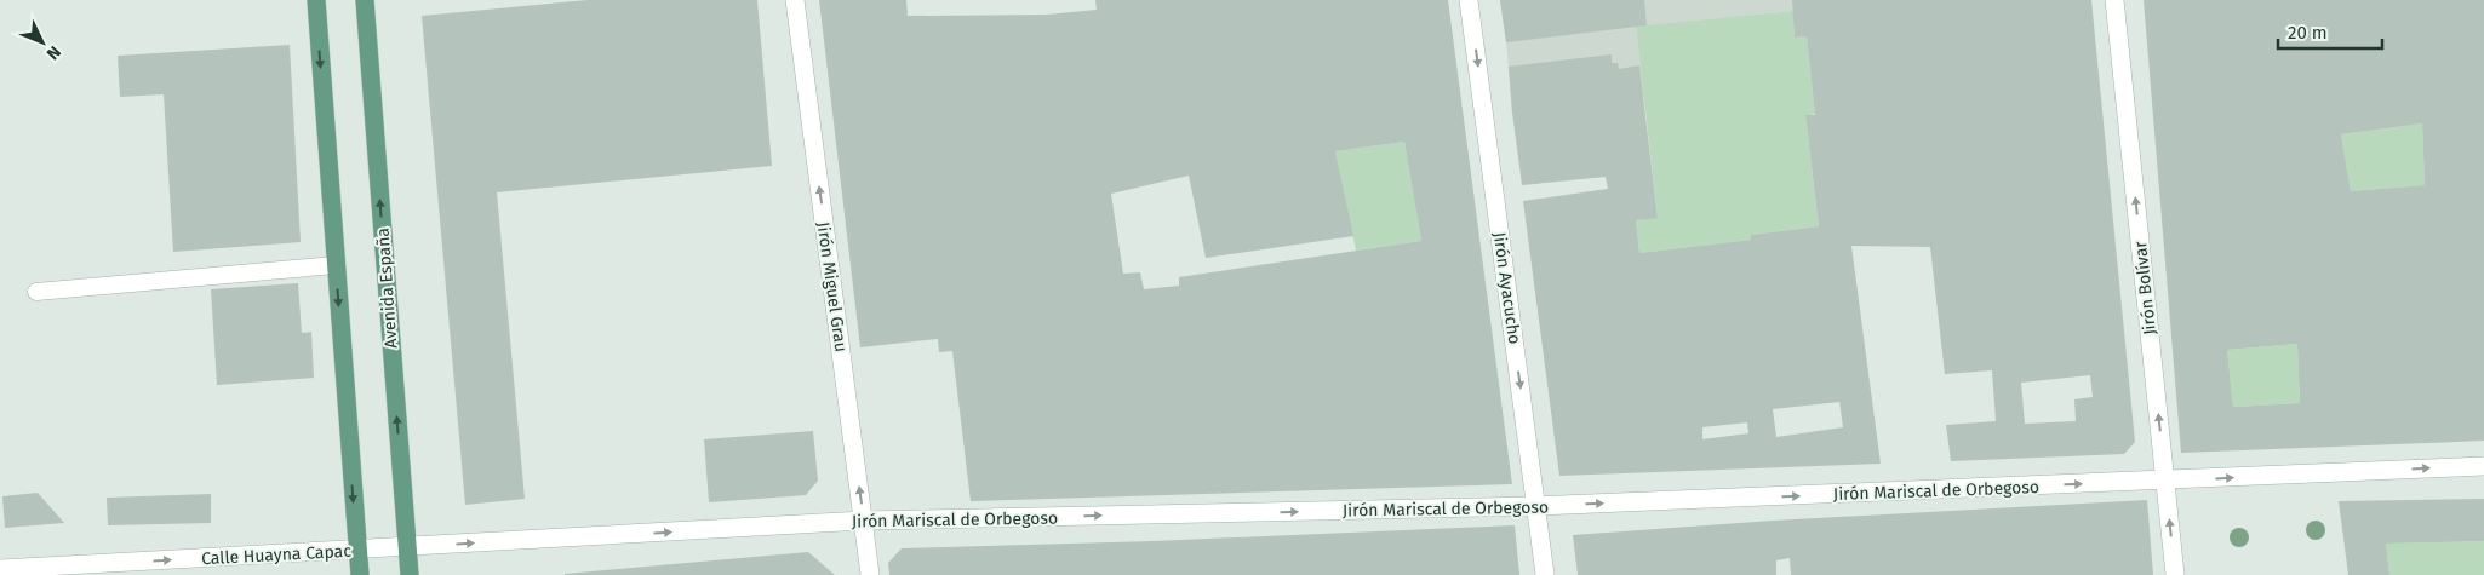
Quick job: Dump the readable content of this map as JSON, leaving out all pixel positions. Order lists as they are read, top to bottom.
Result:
{
  "streets": {
    "main road": ["Avenida España"],
    "street": [
      "Jirón Miguel Grau",
      "Jirón Ayacucho",
      "Jirón Bolívar",
      "Jirón Mariscal de Orbegoso",
      "Calle Huayna Capac"
    ]
  },
  "crossings": [
    ["Jirón Miguel Grau", "Jirón Mariscal de Orbegoso"],
    ["Avenida España", "Jirón Mariscal de Orbegoso"],
    ["Avenida España", "Calle Huayna Capac"],
    ["Jirón Ayacucho", "Jirón Mariscal de Orbegoso"],
    ["Jirón Bolívar", "Jirón Mariscal de Orbegoso"],
    ["Jirón Mariscal de Orbegoso", "Calle Huayna Capac"]
  ],
  "one_way": [
    "Jirón Miguel Grau",
    "Jirón Ayacucho",
    "Jirón Bolívar",
    "Jirón Mariscal de Orbegoso",
    "Calle Huayna Capac"
  ],
  "scale_bar": "20 m",
  "north": "bottom right"
}
